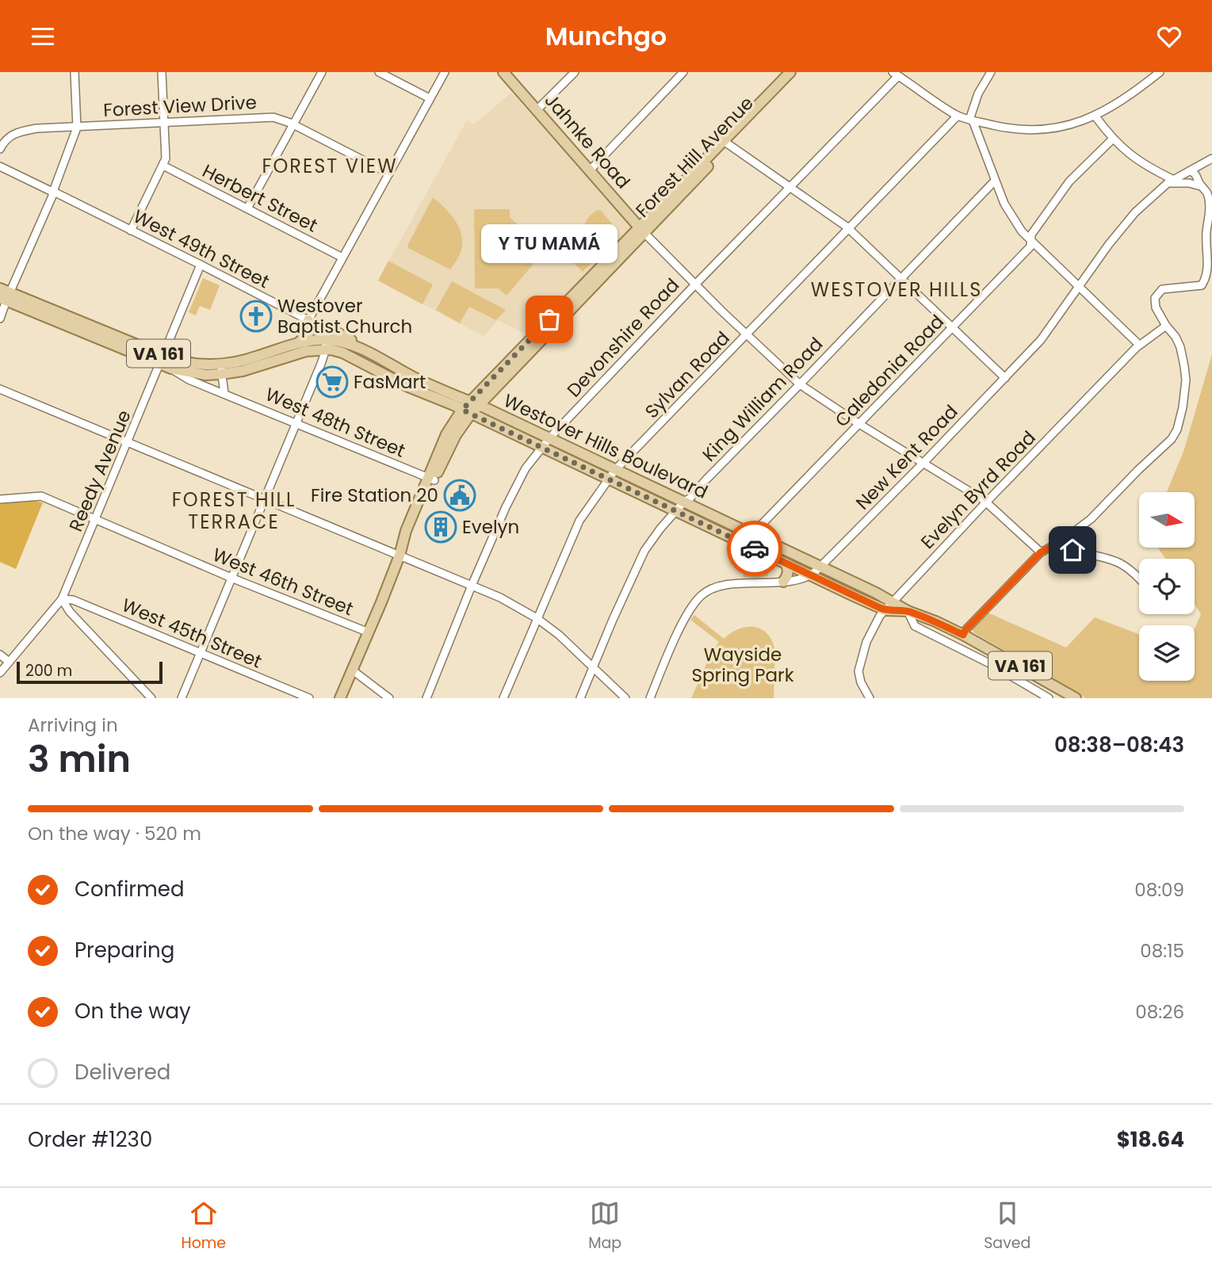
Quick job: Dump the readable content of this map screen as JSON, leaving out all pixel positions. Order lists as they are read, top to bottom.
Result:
{
  "streets": {
    "main road": [
      "Jahnke Road",
      "Forest Hill Avenue",
      "VA 161",
      "Westover Hills Boulevard"
    ],
    "street": [
      "Forest View Drive",
      "Herbert Street",
      "West 49th Street",
      "Devonshire Road",
      "Caledonia Road",
      "Sylvan Road",
      "King William Road",
      "West 48th Street",
      "New Kent Road",
      "Reedy Avenue",
      "Evelyn Byrd Road",
      "West 46th Street",
      "West 45th Street"
    ]
  },
  "crossings": [
    ["Jahnke Road", "Forest Hill Avenue"],
    ["Forest Hill Avenue", "West 48th Street"],
    ["Forest Hill Avenue", "Westover Hills Boulevard"],
    ["Forest Hill Avenue", "West 46th Street"],
    ["West 49th Street", "Reedy Avenue"],
    ["Devonshire Road", "Westover Hills Boulevard"],
    ["Caledonia Road", "Westover Hills Boulevard"],
    ["Sylvan Road", "Westover Hills Boulevard"],
    ["King William Road", "Westover Hills Boulevard"],
    ["West 48th Street", "Westover Hills Boulevard"],
    ["Westover Hills Boulevard", "New Kent Road"],
    ["Westover Hills Boulevard", "Reedy Avenue"],
    ["Westover Hills Boulevard", "Evelyn Byrd Road"],
    ["Reedy Avenue", "West 46th Street"],
    ["Reedy Avenue", "West 45th Street"]
  ],
  "districts": ["FOREST VIEW", "WESTOVER HILLS", "FOREST HILL TERRACE"],
  "parks": ["Wayside Spring Park"],
  "places": {
    "church": ["Westover Baptist Church"],
    "other": ["Y TU MAMÁ"],
    "supermarket": ["FasMart"],
    "public building": ["Fire Station 20"],
    "building": ["Evelyn"]
  },
  "scale_bar": "200 m",
  "north": "right",
  "page": {
    "header": "Munchgo",
    "bubble": "Y TU MAMÁ",
    "scale": "200 m",
    "heading": ["3 min", "Arriving in", "08:38–08:43"],
    "panel": ["Order #1230", "$18.64"],
    "bar": "On the way · 520 m",
    "list": [
      ["Confirmed", "08:09"],
      ["Preparing", "08:15"],
      ["On the way", "08:26"],
      "Delivered"
    ],
    "tabs": ["Home", "Map", "Saved"]
  }
}
